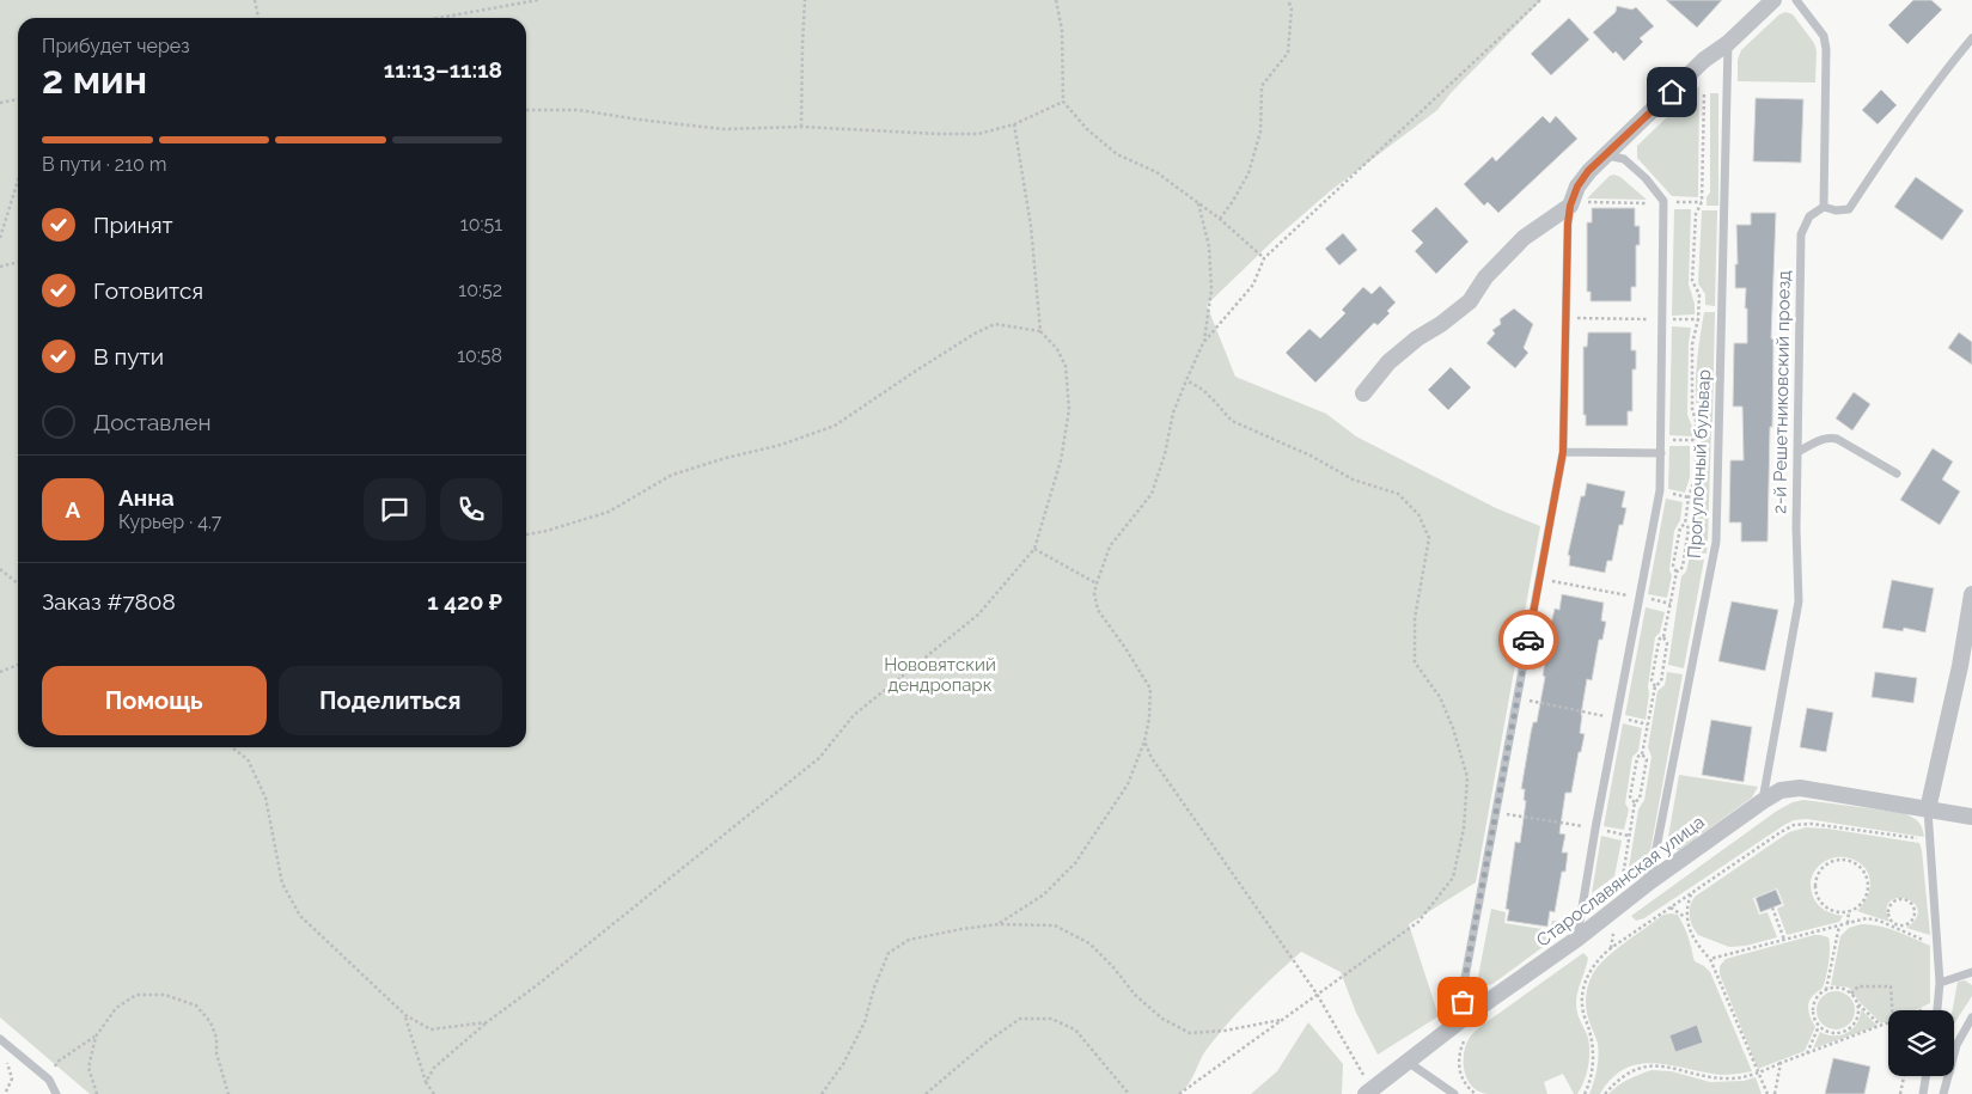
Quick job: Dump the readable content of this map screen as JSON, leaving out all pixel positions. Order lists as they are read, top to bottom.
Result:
{
  "streets": {
    "street": ["Старославянская улица"],
    "lane": ["2-й Решетниковский проезд", "Прогулочный бульвар"]
  },
  "crossings": [
    ["2-й Решетниковский проезд", "Старославянская улица"],
    ["Прогулочный бульвар", "Старославянская улица"]
  ],
  "parks": ["Нововятский дендропарк"],
  "page": {
    "heading": ["2 мин", "Прибудет через", "11:13–11:18"],
    "panel": [
      "Анна",
      "Курьер · 4.7",
      "Заказ #7808",
      "1 420 ₽"
    ],
    "bar": "В пути · 210 m",
    "list": [
      ["Принят", "10:51"],
      ["Готовится", "10:52"],
      ["В пути", "10:58"],
      "Доставлен"
    ],
    "round": "А",
    "buttons": ["Помощь", "Поделиться"]
  }
}
